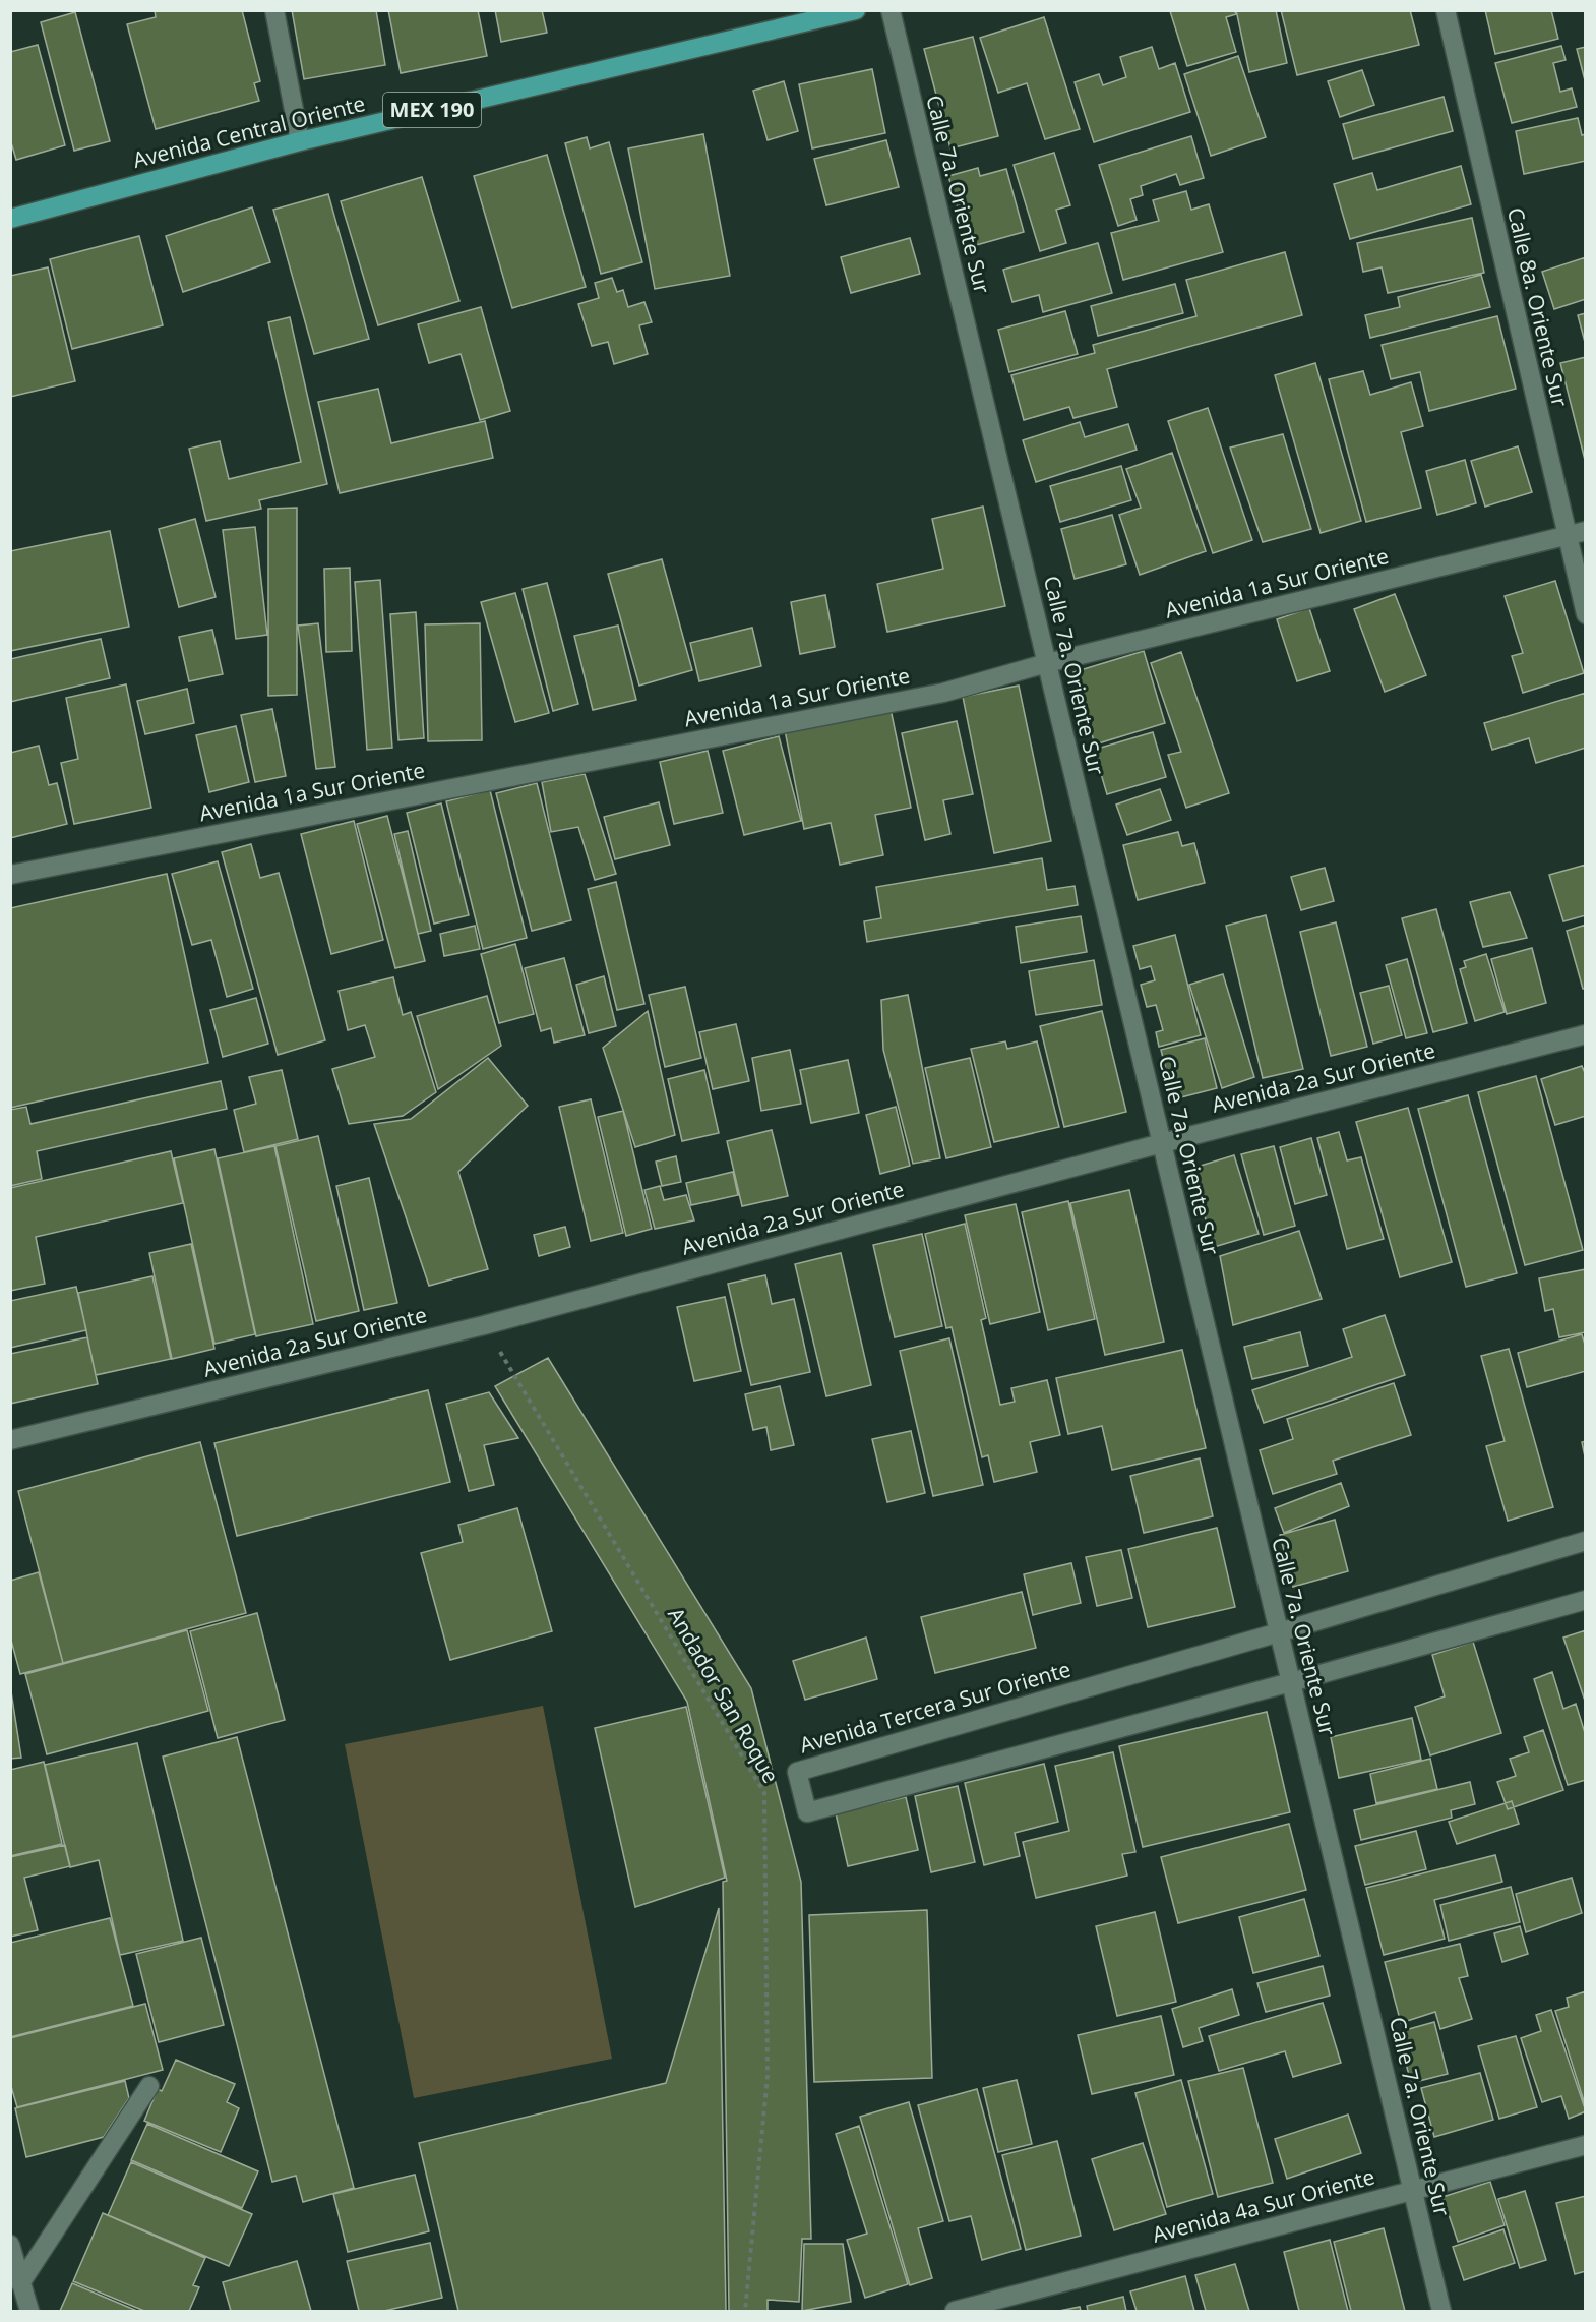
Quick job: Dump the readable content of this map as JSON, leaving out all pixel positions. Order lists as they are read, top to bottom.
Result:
{
  "streets": {
    "main road": ["MEX 190", "Avenida Central Oriente"],
    "street": [
      "Calle 7a. Oriente Sur",
      "Calle 8a. Oriente Sur",
      "Avenida 1a Sur Oriente",
      "Avenida 2a Sur Oriente",
      "Avenida Tercera Sur Oriente",
      "Avenida 4a Sur Oriente"
    ],
    "path": ["Andador San Roque"]
  },
  "crossings": [
    ["Calle 7a. Oriente Sur", "Avenida 1a Sur Oriente"],
    ["Calle 7a. Oriente Sur", "Avenida 2a Sur Oriente"],
    ["Calle 7a. Oriente Sur", "Avenida Tercera Sur Oriente"],
    ["Calle 7a. Oriente Sur", "Avenida 4a Sur Oriente"],
    ["Calle 8a. Oriente Sur", "Avenida 1a Sur Oriente"],
    ["Avenida 2a Sur Oriente", "Andador San Roque"]
  ]
}
